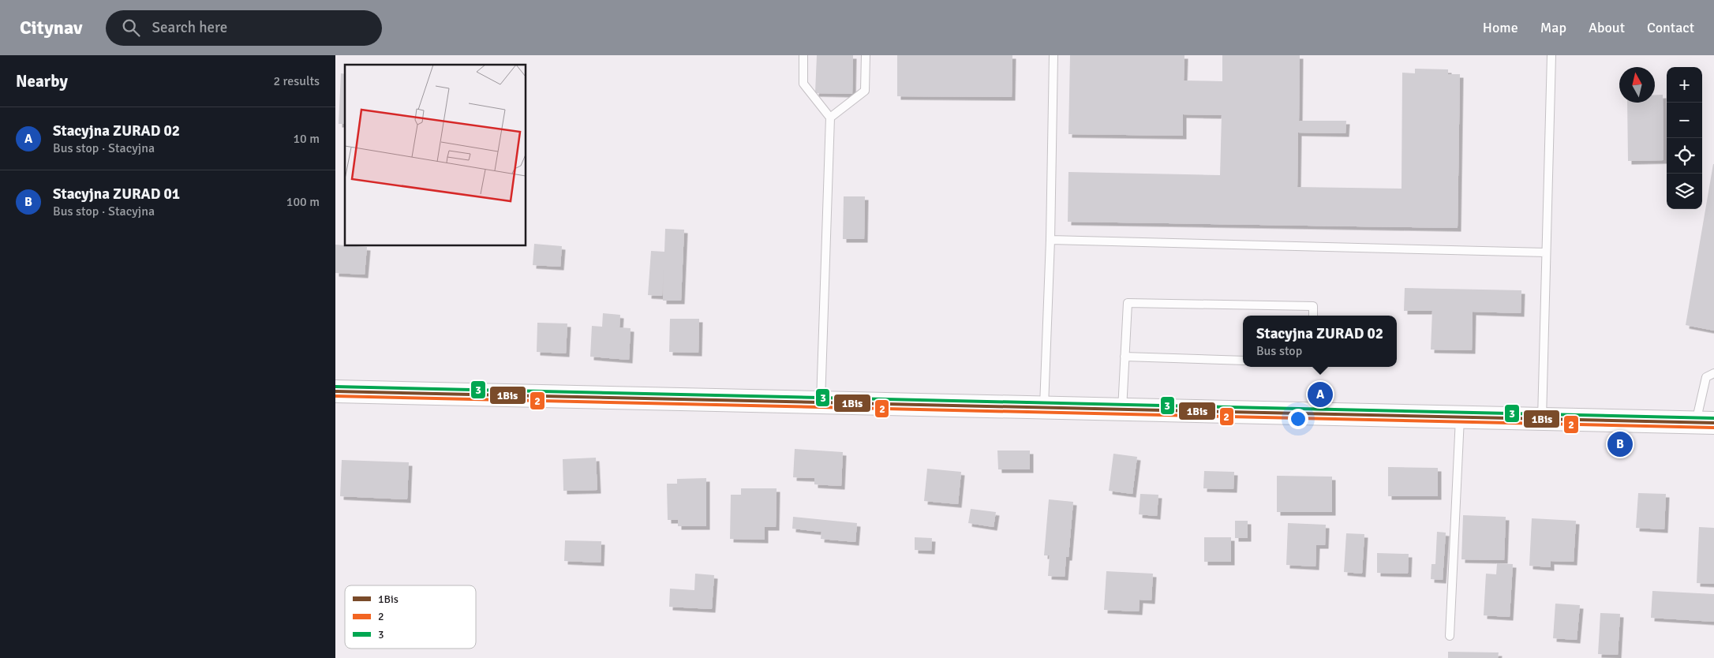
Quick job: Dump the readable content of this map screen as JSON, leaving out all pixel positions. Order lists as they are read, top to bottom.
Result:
{
  "lines": ["transit line 3", "transit line 1Bis", "transit line 2"],
  "legend": ["1Bis", "2", "3"],
  "north": "top",
  "page": {
    "header": "Citynav",
    "search": "Search here",
    "nav": [
      "Home",
      "Map",
      "About",
      "Contact"
    ],
    "heading": ["Nearby", "2 results"],
    "map_buttons": ["+", "−"],
    "list": [
      {
        "mark": "A",
        "name": "Stacyjna ZURAD 02",
        "note": "Bus stop · Stacyjna",
        "value": "10 m"
      },
      {
        "mark": "B",
        "name": "Stacyjna ZURAD 01",
        "note": "Bus stop · Stacyjna",
        "value": "100 m"
      }
    ],
    "popup": ["Stacyjna ZURAD 02", "Bus stop"],
    "pins": ["A", "B"]
  }
}
